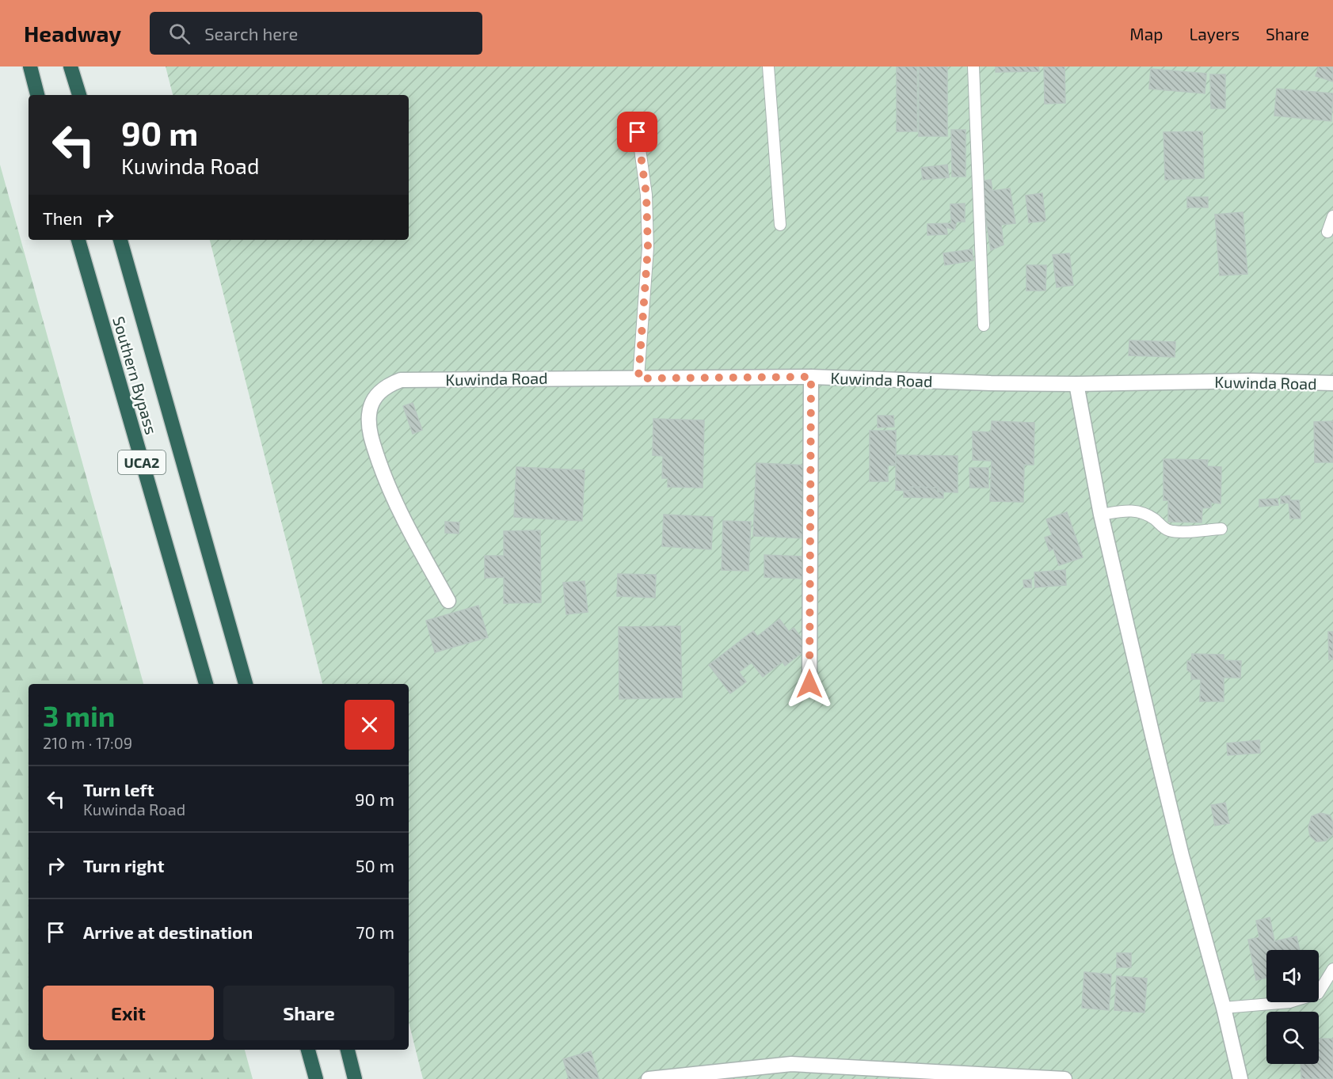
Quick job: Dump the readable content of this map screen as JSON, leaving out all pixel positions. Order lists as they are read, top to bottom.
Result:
{
  "streets": {
    "highway": ["Southern Bypass", "UCA2"],
    "street": ["Kuwinda Road"]
  },
  "page": {
    "header": "Headway",
    "search": "Search here",
    "nav": ["Map", "Layers", "Share"],
    "turn": ["90 m", "Kuwinda Road"],
    "then": "Then",
    "heading": ["3 min", "210 m · 17:09"],
    "list": [
      {
        "name": "Turn left",
        "note": "Kuwinda Road",
        "value": "90 m"
      },
      {
        "name": "Turn right",
        "value": "50 m"
      },
      {
        "name": "Arrive at destination",
        "value": "70 m"
      }
    ],
    "buttons": ["Exit", "Share"]
  }
}
